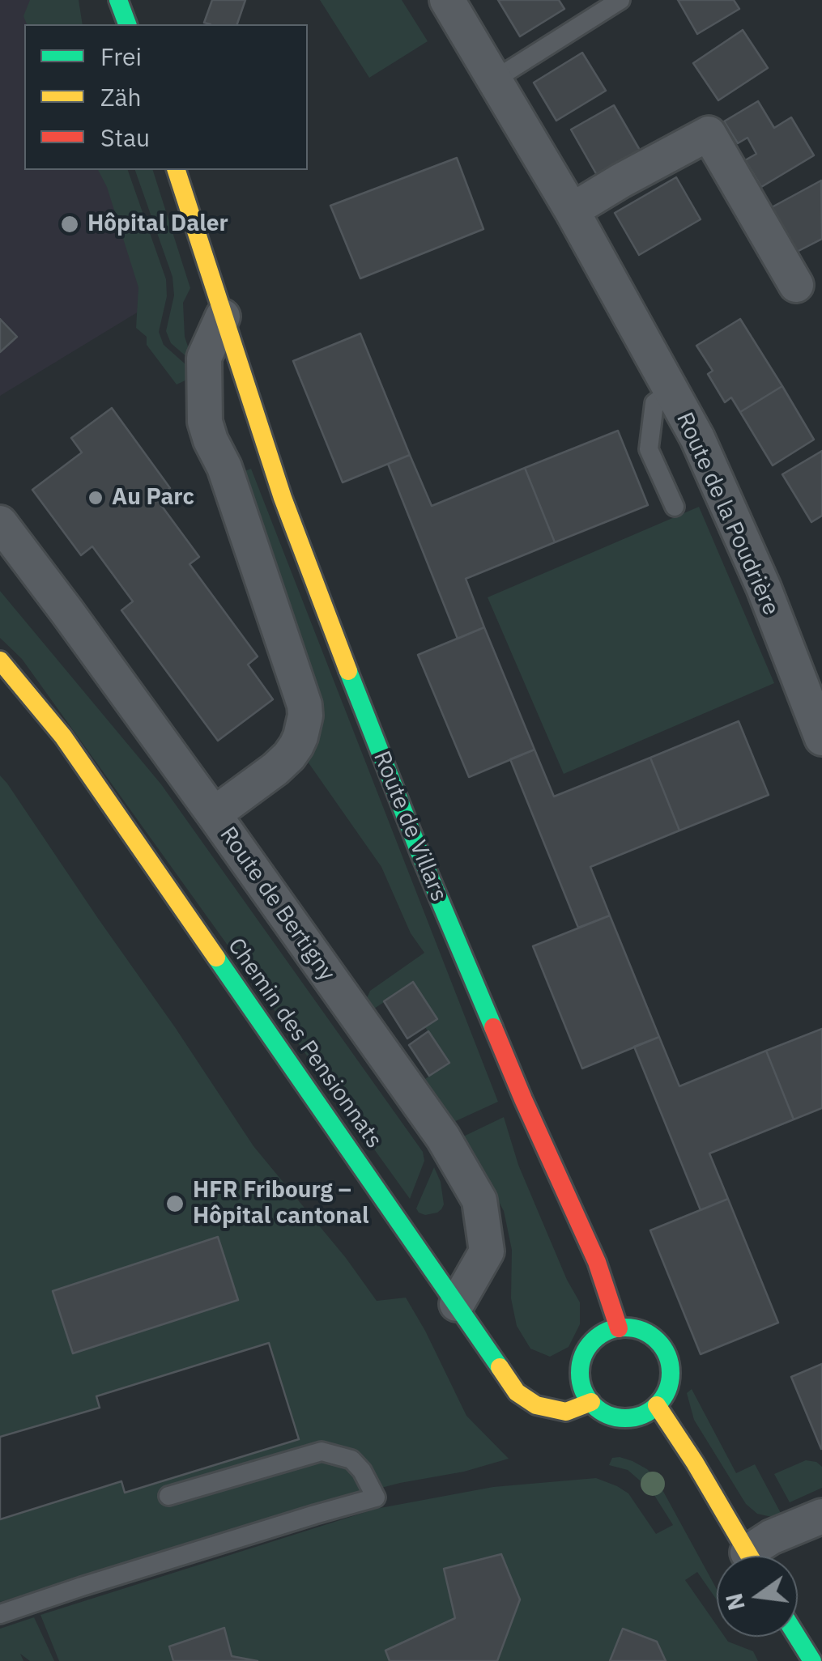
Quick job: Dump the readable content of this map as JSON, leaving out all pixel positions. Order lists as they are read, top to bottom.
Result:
{
  "streets": {
    "main road": ["Route de Villars", "Chemin des Pensionnats"],
    "street": ["Route de la Poudrière", "Route de Bertigny"]
  },
  "crossings": [
    ["Route de Villars", "Chemin des Pensionnats"],
    ["Route de Bertigny", "Chemin des Pensionnats"]
  ],
  "places": ["Hôpital Daler", "Au Parc", "HFR Fribourg – Hôpital cantonal"],
  "legend": ["Frei", "Zäh", "Stau"],
  "north": "left"
}
